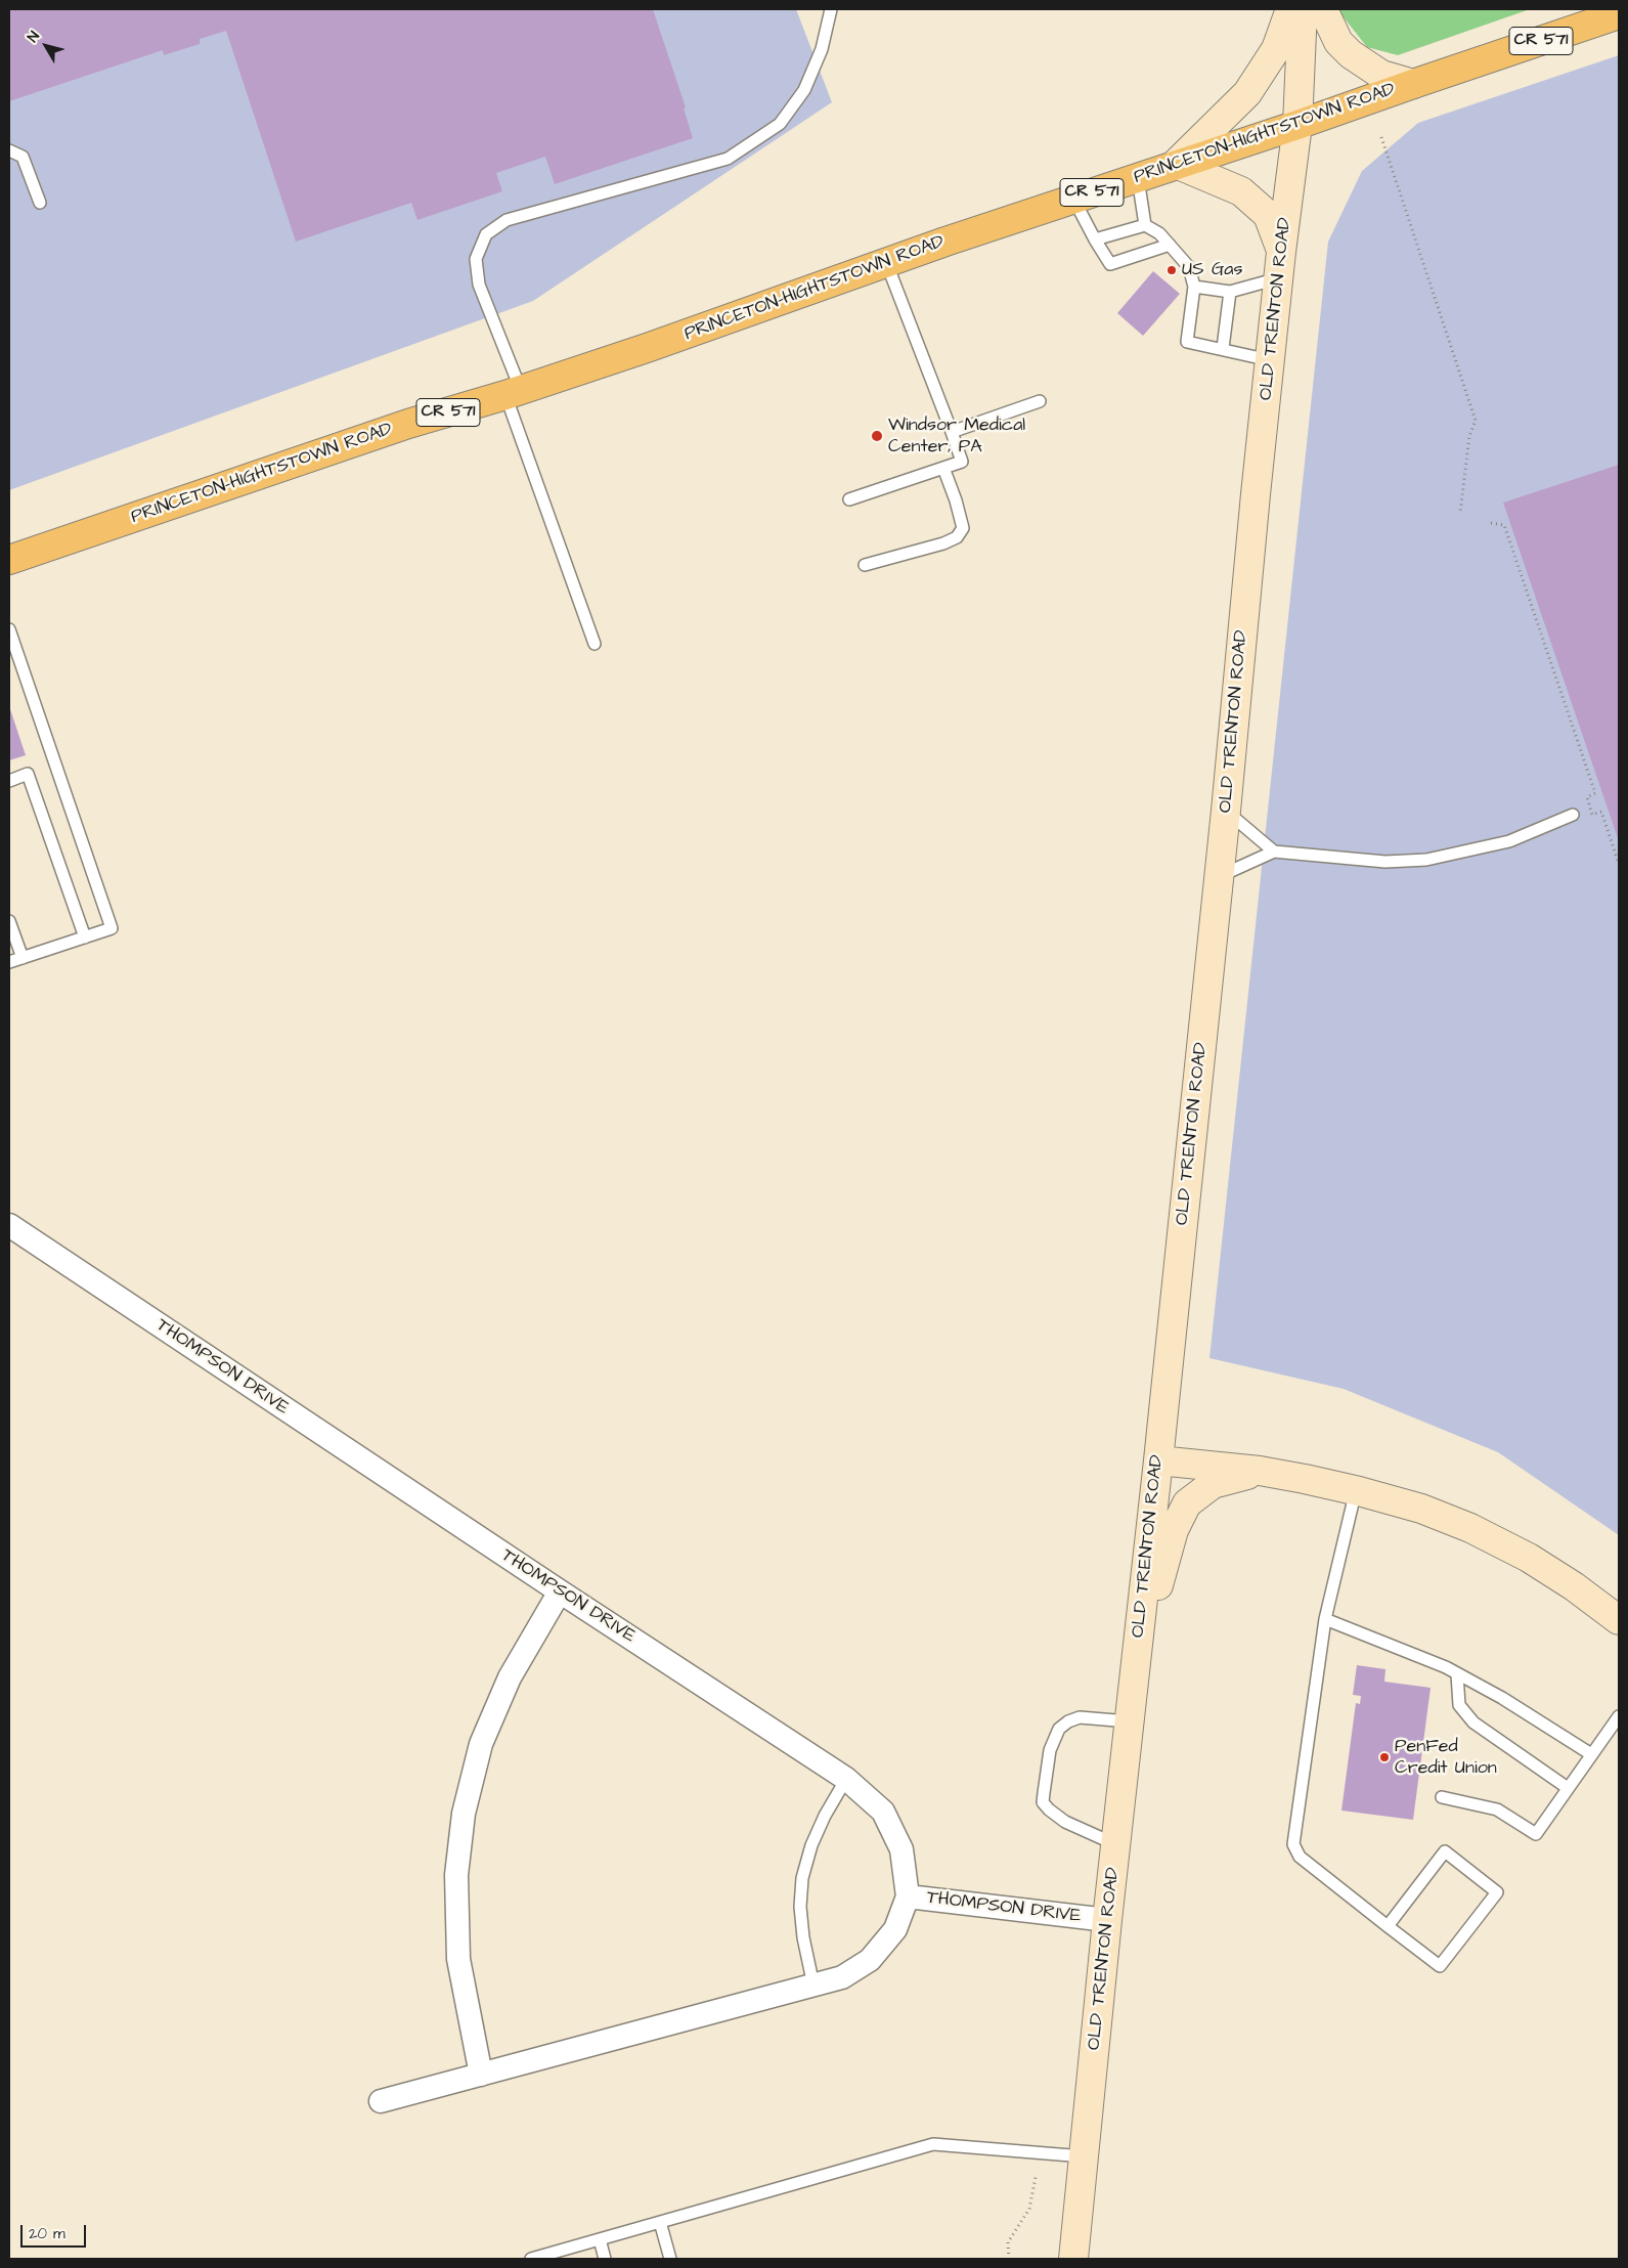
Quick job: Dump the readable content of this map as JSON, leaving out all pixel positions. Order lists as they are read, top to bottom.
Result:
{
  "streets": {
    "main road": ["CR 571", "PRINCETON-HIGHTSTOWN ROAD", "OLD TRENTON ROAD"],
    "street": ["THOMPSON DRIVE"]
  },
  "crossings": [
    ["PRINCETON-HIGHTSTOWN ROAD", "OLD TRENTON ROAD"],
    ["OLD TRENTON ROAD", "THOMPSON DRIVE"]
  ],
  "places": ["US Gas", "Windsor Medical Center, PA", "PenFed Credit Union"],
  "scale_bar": "20 m",
  "north": "top left"
}
